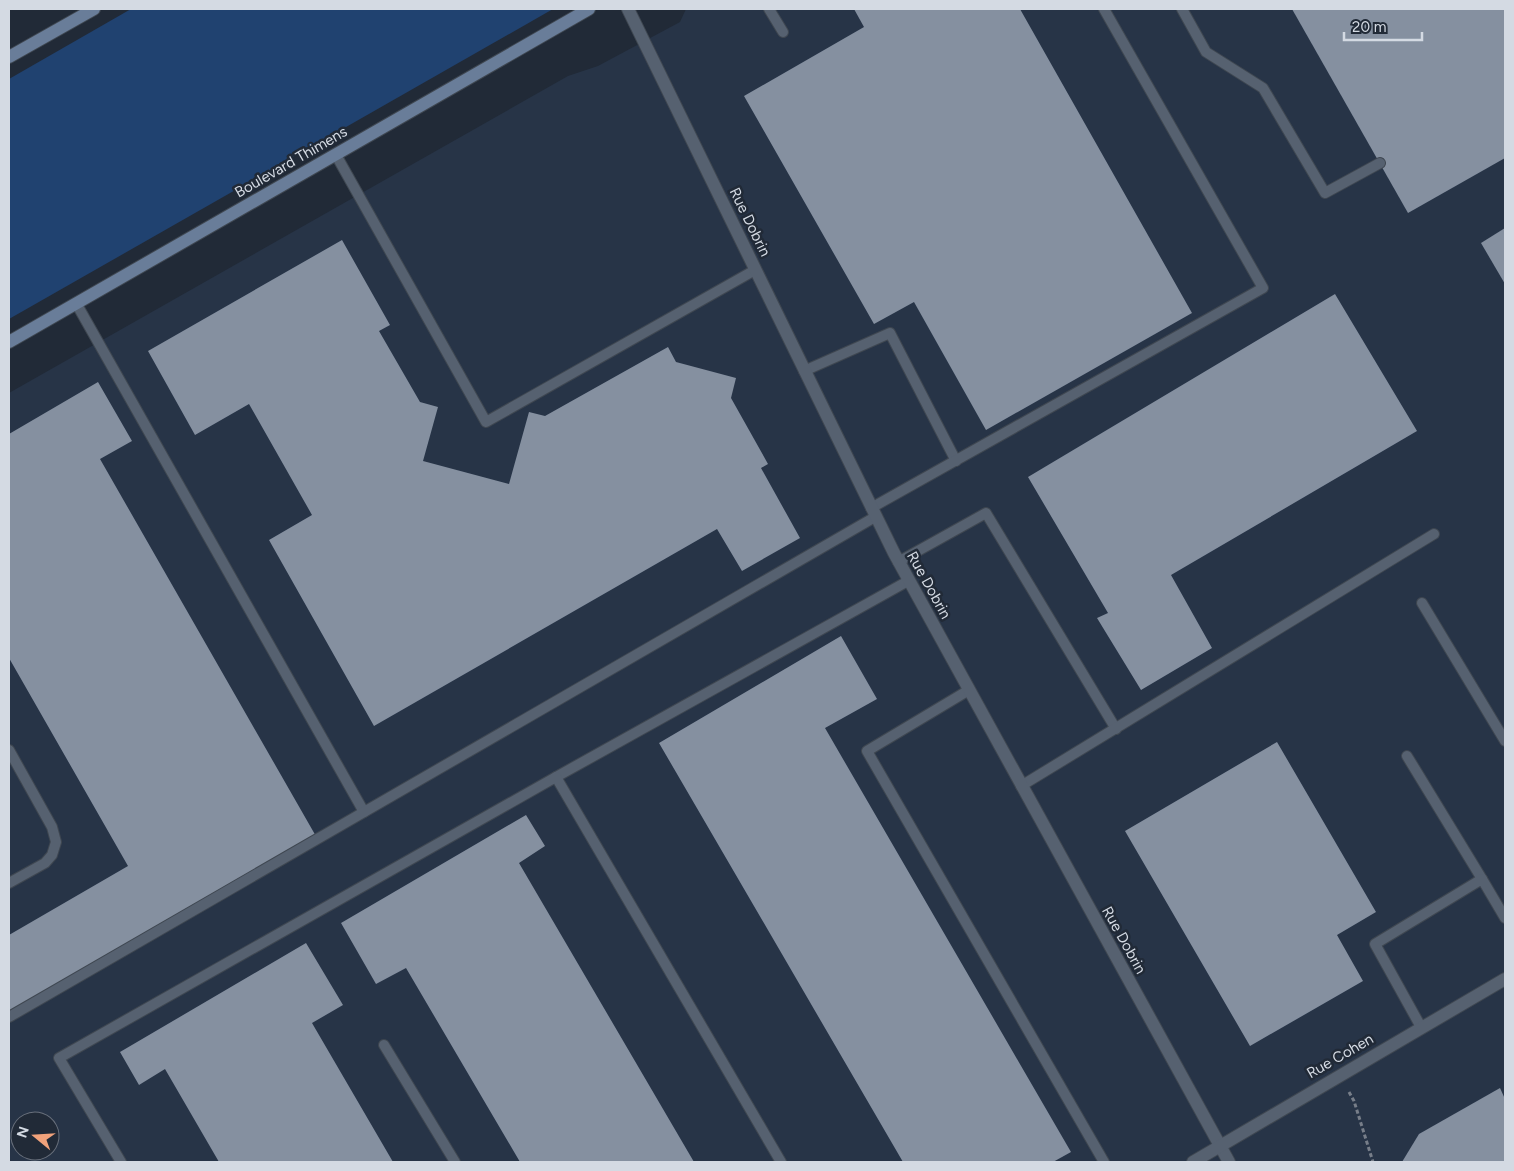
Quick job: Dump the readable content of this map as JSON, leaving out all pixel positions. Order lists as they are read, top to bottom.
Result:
{
  "streets": {
    "street": ["Boulevard Thimens", "Rue Dobrin", "Rue Cohen"]
  },
  "crossings": [
    ["Rue Dobrin", "Rue Cohen"]
  ],
  "scale_bar": "20 m",
  "north": "left"
}
